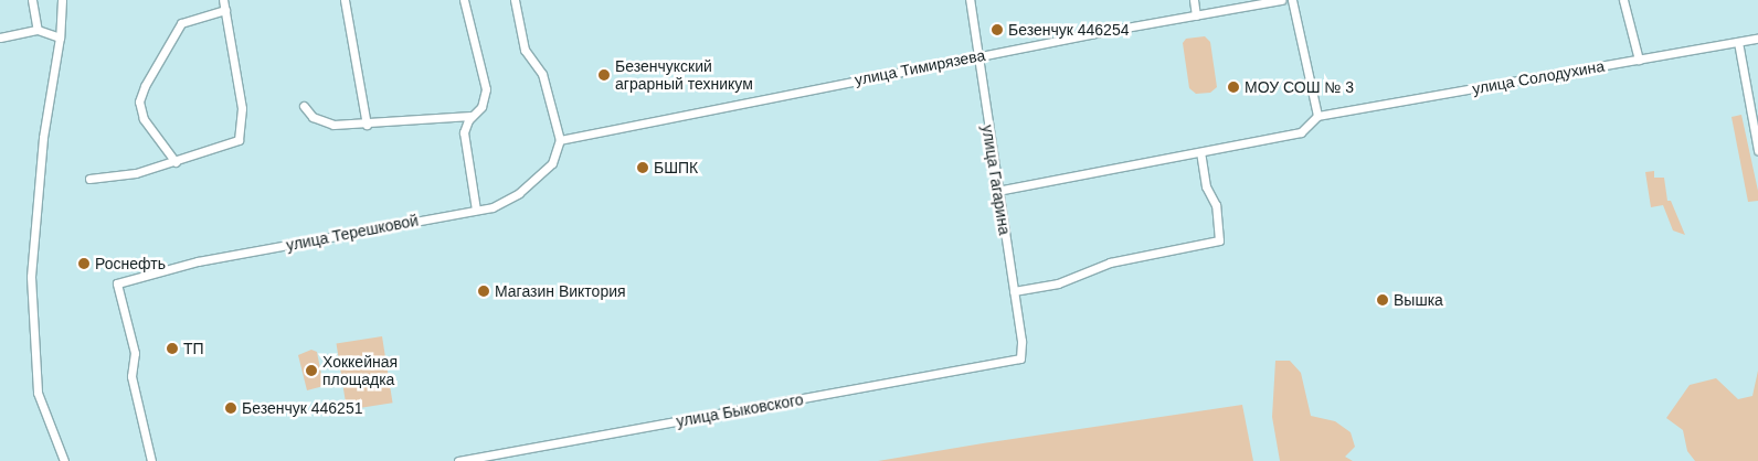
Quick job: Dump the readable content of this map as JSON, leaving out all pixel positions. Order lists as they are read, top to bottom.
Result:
{
  "streets": {
    "street": [
      "улица Тимирязева",
      "улица Солодухина",
      "улица Гагарина",
      "улица Терешковой",
      "улица Быковского"
    ]
  },
  "crossings": [
    ["улица Тимирязева", "улица Гагарина"],
    ["улица Тимирязева", "улица Терешковой"],
    ["улица Гагарина", "улица Быковского"]
  ],
  "places": [
    "Безенчук 446254",
    "Безенчукский аграрный техникум",
    "МОУ СОШ № 3",
    "БШПК",
    "Роснефть",
    "Магазин Виктория",
    "Вышка",
    "ТП",
    "Хоккейная площадка",
    "Безенчук 446251"
  ]
}
